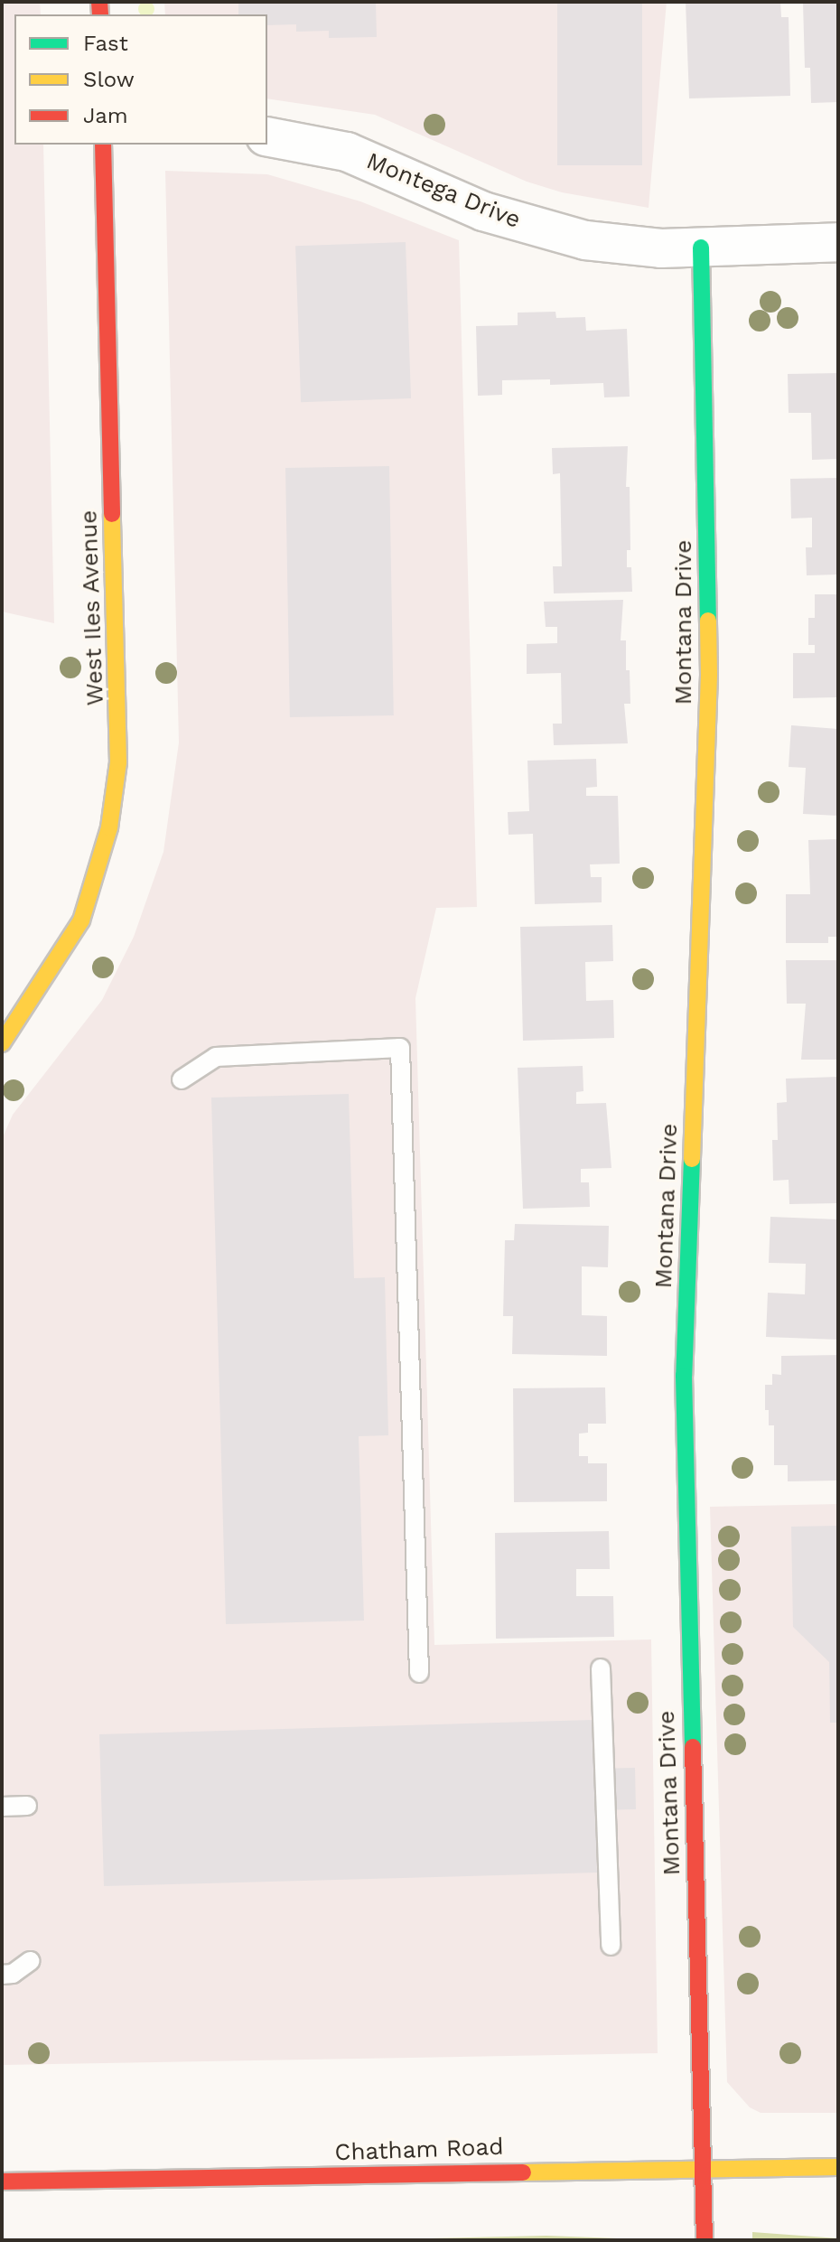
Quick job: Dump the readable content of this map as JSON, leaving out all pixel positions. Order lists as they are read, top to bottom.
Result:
{
  "streets": {
    "street": [
      "Montega Drive",
      "West Iles Avenue",
      "Montana Drive",
      "Chatham Road"
    ]
  },
  "crossings": [
    ["Montega Drive", "Montana Drive"],
    ["Montana Drive", "Chatham Road"]
  ],
  "legend": ["Fast", "Slow", "Jam"]
}
